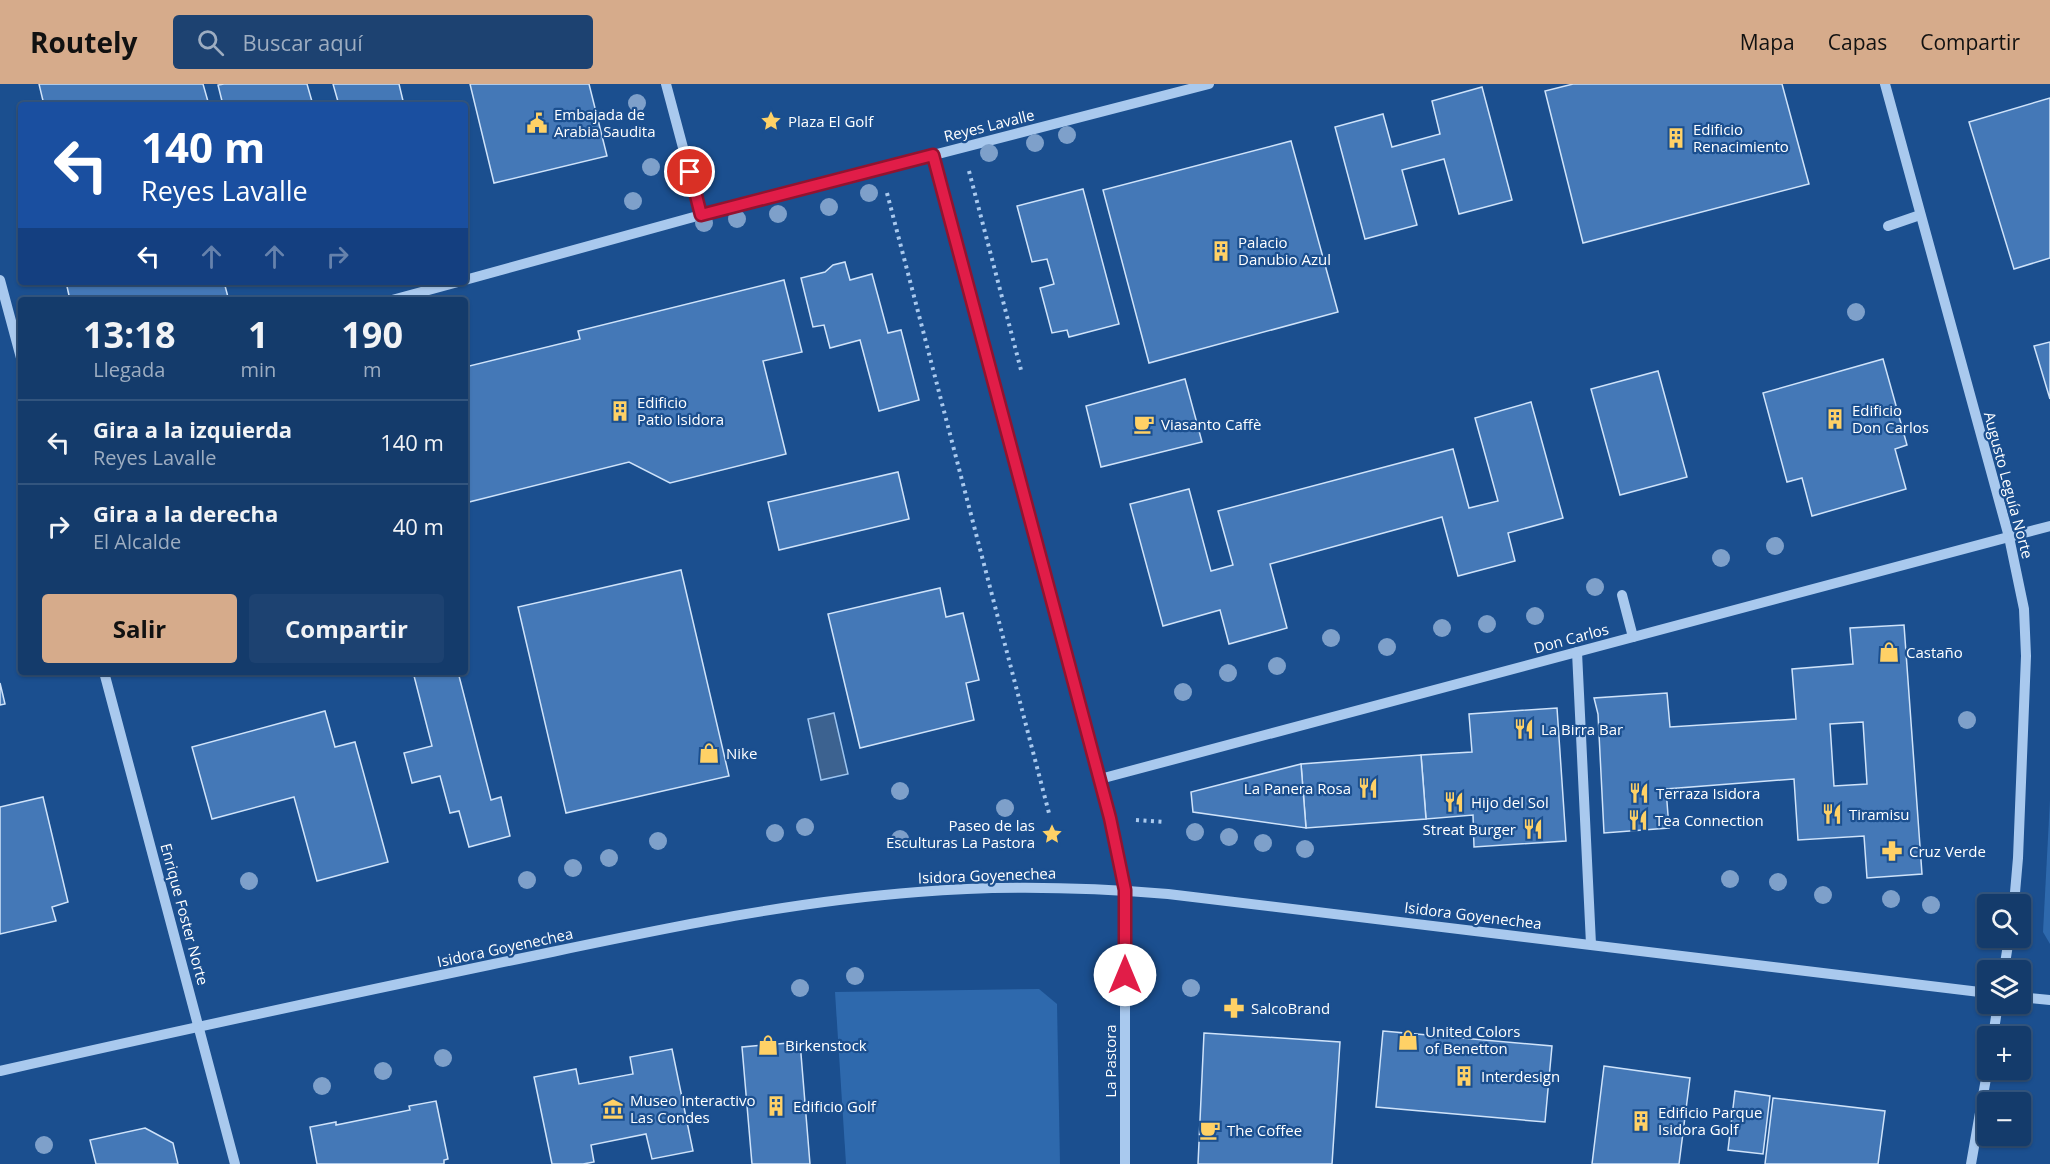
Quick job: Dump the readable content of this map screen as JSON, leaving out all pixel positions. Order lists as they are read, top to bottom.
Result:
{
  "streets": {
    "street": [
      "Reyes Lavalle",
      "Augusto Leguía Norte",
      "Don Carlos",
      "Isidora Goyenechea",
      "Enrique Foster Norte",
      "La Pastora"
    ]
  },
  "crossings": [
    ["Reyes Lavalle", "La Pastora"],
    ["Augusto Leguía Norte", "Don Carlos"],
    ["Don Carlos", "La Pastora"],
    ["Isidora Goyenechea", "Enrique Foster Norte"],
    ["Isidora Goyenechea", "La Pastora"]
  ],
  "places": {
    "place": ["Plaza El Golf", "Paseo de las Esculturas La Pastora"],
    "public building": ["Embajada de Arabia Saudita"],
    "building": [
      "Edificio Renacimiento",
      "Palacio Danubio Azul",
      "Edificio Patio Isidora",
      "Edificio Don Carlos",
      "Interdesign",
      "Edificio Golf",
      "Edificio Parque Isidora Golf"
    ],
    "cafe": ["Viasanto Caffè", "The Coffee"],
    "shop": [
      "Castaño",
      "Nike",
      "United Colors of Benetton",
      "Birkenstock"
    ],
    "restaurant": [
      "La Birra Bar",
      "La Panera Rosa",
      "Terraza Isidora",
      "Hijo del Sol",
      "Tiramisu",
      "Tea Connection",
      "Streat Burger"
    ],
    "pharmacy": ["Cruz Verde", "SalcoBrand"],
    "museum": ["Museo Interactivo Las Condes"]
  },
  "page": {
    "header": "Routely",
    "search": "Buscar aquí",
    "nav": ["Mapa", "Capas", "Compartir"],
    "turn": ["140 m", "Reyes Lavalle"],
    "eta": [
      "13:18",
      "Llegada",
      "1",
      "min",
      "190",
      "m"
    ],
    "list": [
      {
        "name": "Gira a la izquierda",
        "note": "Reyes Lavalle",
        "value": "140 m"
      },
      {
        "name": "Gira a la derecha",
        "note": "El Alcalde",
        "value": "40 m"
      }
    ],
    "buttons": ["Salir", "Compartir"],
    "map_buttons": ["+", "−"]
  }
}
